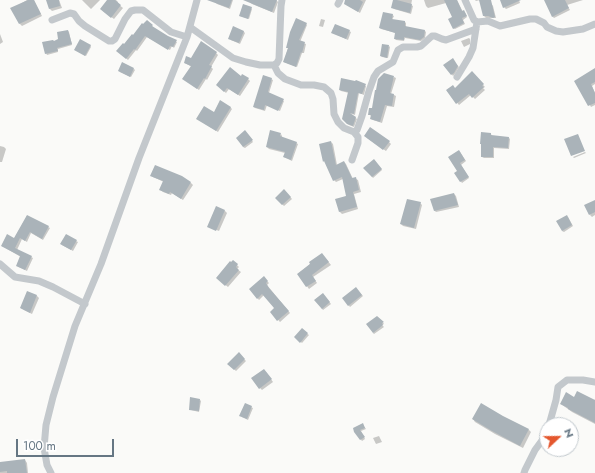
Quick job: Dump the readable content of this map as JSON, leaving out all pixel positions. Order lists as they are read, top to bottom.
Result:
{
  "scale_bar": "100 m",
  "north": "right"
}
